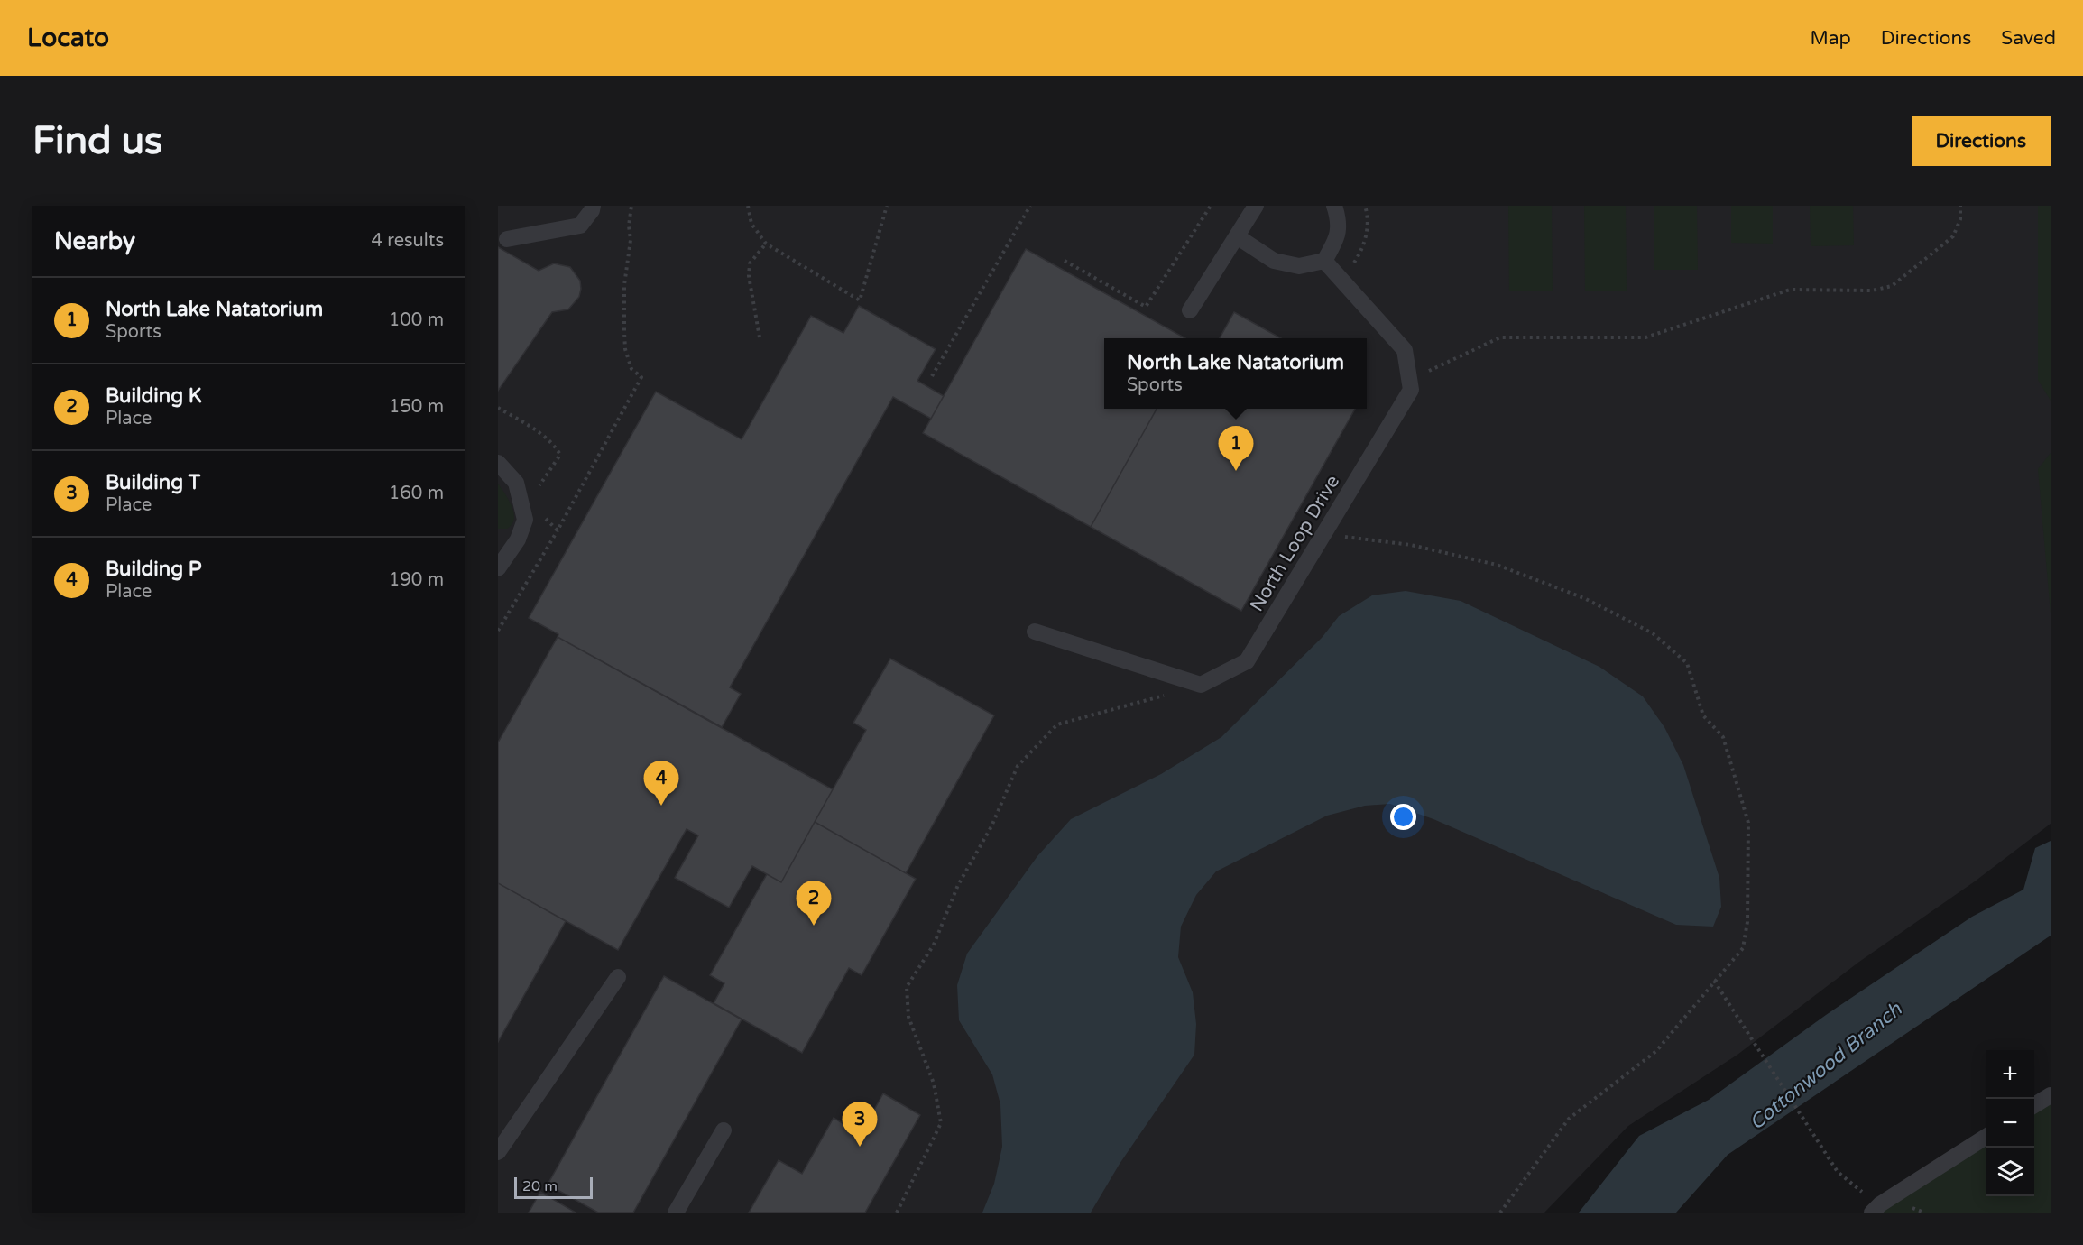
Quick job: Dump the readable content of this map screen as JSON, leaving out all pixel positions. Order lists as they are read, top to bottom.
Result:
{
  "streets": {
    "lane": ["North Loop Drive"]
  },
  "water": ["Cottonwood Branch"],
  "scale_bar": "20 m",
  "page": {
    "header": "Locato",
    "nav": ["Map", "Directions", "Saved"],
    "buttons": "Directions",
    "title": "Find us",
    "heading": ["Nearby", "4 results"],
    "list": [
      {
        "mark": "1",
        "name": "North Lake Natatorium",
        "note": "Sports",
        "value": "100 m"
      },
      {
        "mark": "2",
        "name": "Building K",
        "note": "Place",
        "value": "150 m"
      },
      {
        "mark": "3",
        "name": "Building T",
        "note": "Place",
        "value": "160 m"
      },
      {
        "mark": "4",
        "name": "Building P",
        "note": "Place",
        "value": "190 m"
      }
    ],
    "popup": ["North Lake Natatorium", "Sports"],
    "pins": [
      "1",
      "4",
      "2",
      "3"
    ],
    "map_buttons": ["+", "−"],
    "scale": "20 m"
  }
}
